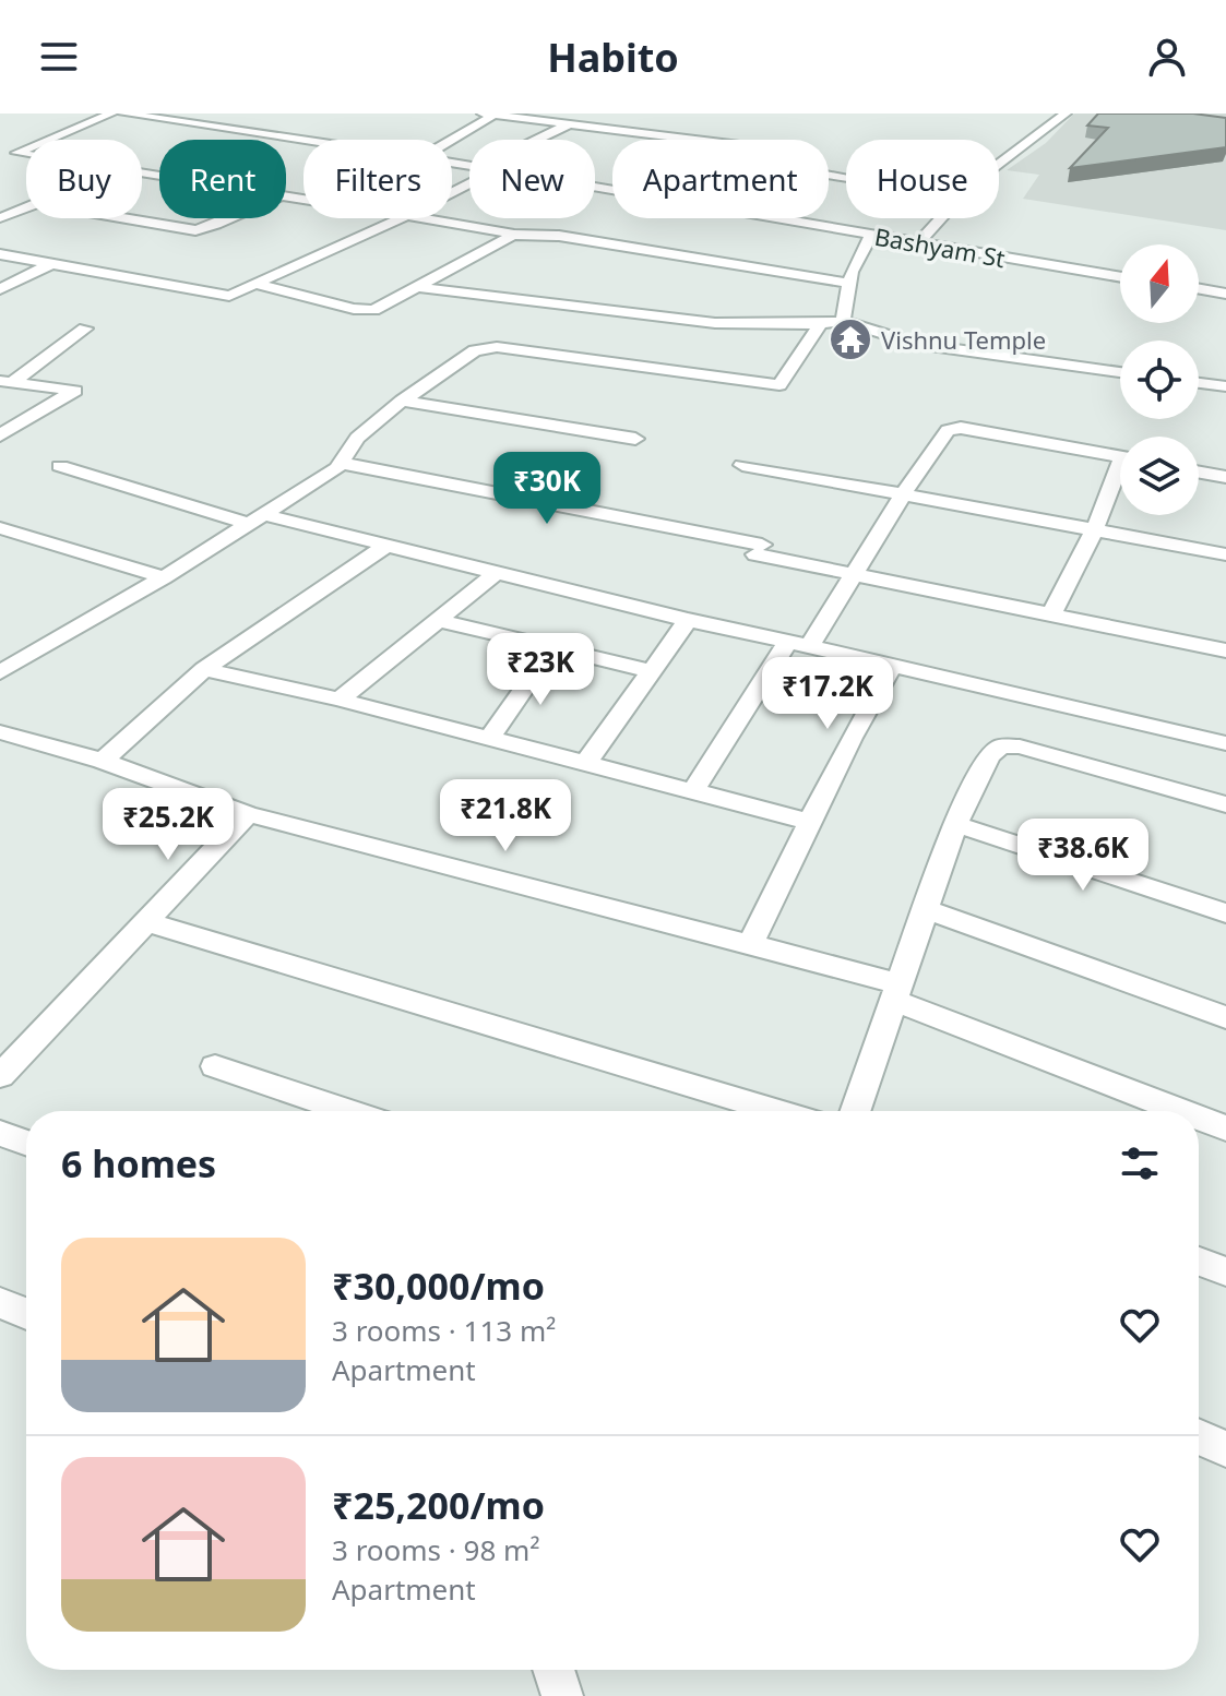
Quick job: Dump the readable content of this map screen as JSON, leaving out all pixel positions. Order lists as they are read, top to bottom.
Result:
{
  "streets": {
    "street": ["Bashyam St"]
  },
  "places": {
    "temple": ["Vishnu Temple"]
  },
  "north": "top",
  "page": {
    "header": "Habito",
    "chip": [
      "Buy",
      "Rent",
      "Filters",
      "New",
      "Apartment",
      "House"
    ],
    "price": [
      "₹30K",
      "₹23K",
      "₹17.2K",
      "₹21.8K",
      "₹25.2K",
      "₹38.6K"
    ],
    "heading": "6 homes",
    "list": [
      {
        "name": "₹30,000/mo",
        "note": "3 rooms · 113 m² · Apartment"
      },
      {
        "name": "₹25,200/mo",
        "note": "3 rooms · 98 m² · Apartment"
      }
    ]
  }
}
